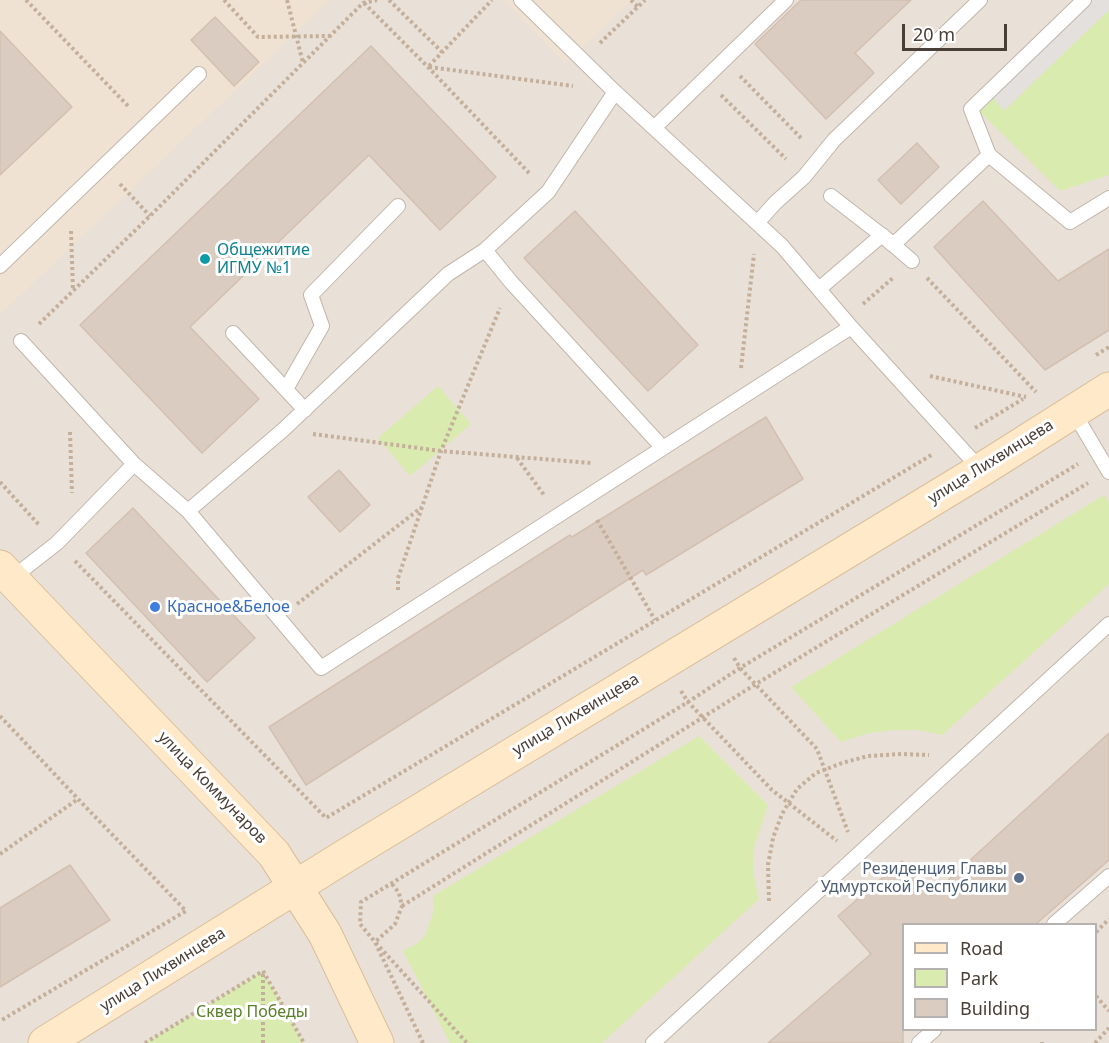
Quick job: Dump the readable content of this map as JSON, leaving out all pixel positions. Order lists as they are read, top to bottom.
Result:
{
  "streets": {
    "street": ["улица Лихвинцева", "улица Коммунаров"]
  },
  "crossings": [
    ["улица Лихвинцева", "улица Коммунаров"]
  ],
  "parks": ["Сквер Победы"],
  "places": ["Общежитие ИГМУ №1", "Красное&Белое", "Резиденция Главы Удмуртской Республики"],
  "legend": ["Road", "Park", "Building"],
  "scale_bar": "20 m"
}
